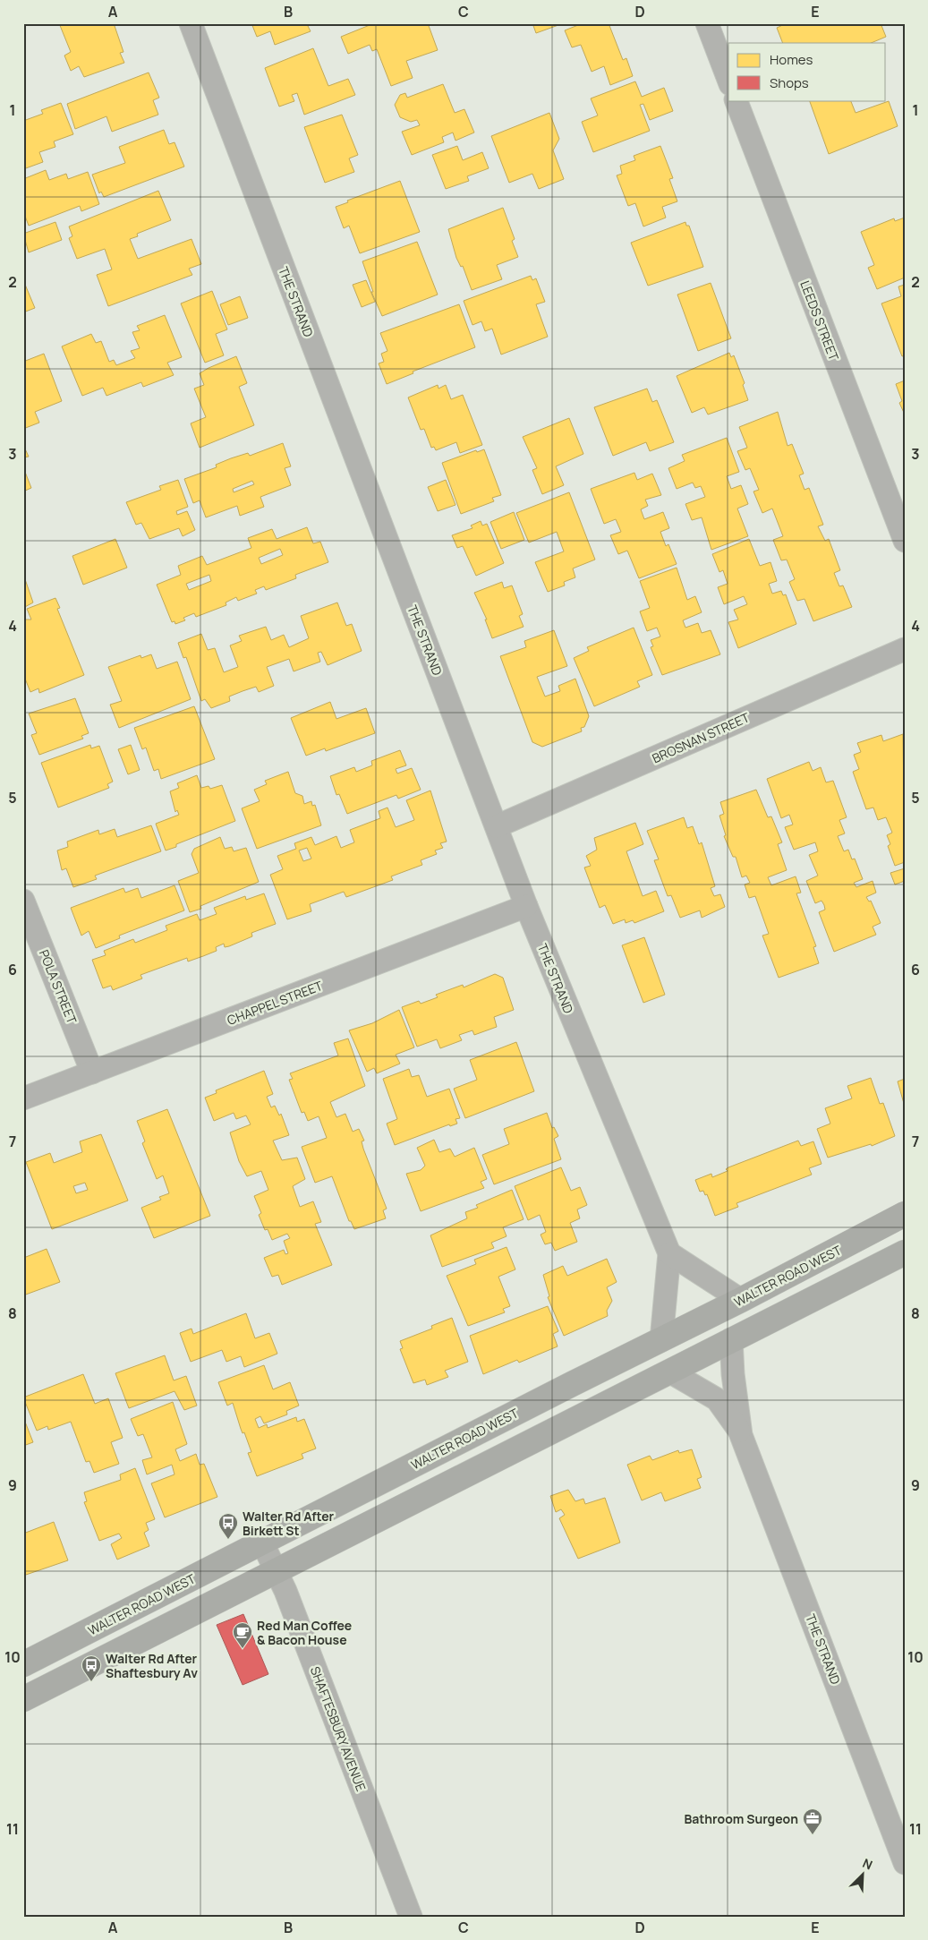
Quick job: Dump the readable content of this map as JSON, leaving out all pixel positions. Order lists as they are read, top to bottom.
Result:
{
  "streets": {
    "main road": ["WALTER ROAD WEST"],
    "street": [
      "THE STRAND",
      "LEEDS STREET",
      "BROSNAN STREET",
      "POLA STREET",
      "CHAPPEL STREET",
      "SHAFTESBURY AVENUE"
    ]
  },
  "crossings": [
    ["THE STRAND", "BROSNAN STREET"],
    ["THE STRAND", "CHAPPEL STREET"],
    ["THE STRAND", "WALTER ROAD WEST"],
    ["POLA STREET", "CHAPPEL STREET"],
    ["WALTER ROAD WEST", "SHAFTESBURY AVENUE"]
  ],
  "places": {
    "bus stop": ["Walter Rd After Birkett St", "Walter Rd After Shaftesbury Av"],
    "cafe": ["Red Man Coffee & Bacon House"],
    "office": ["Bathroom Surgeon"]
  },
  "legend": ["Homes", "Shops"],
  "north": "top right",
  "grid": {
    "columns": [
      "A",
      "B",
      "C",
      "D",
      "E"
    ],
    "rows": [
      "1",
      "2",
      "3",
      "4",
      "5",
      "6",
      "7",
      "8",
      "9",
      "10",
      "11"
    ]
  }
}
